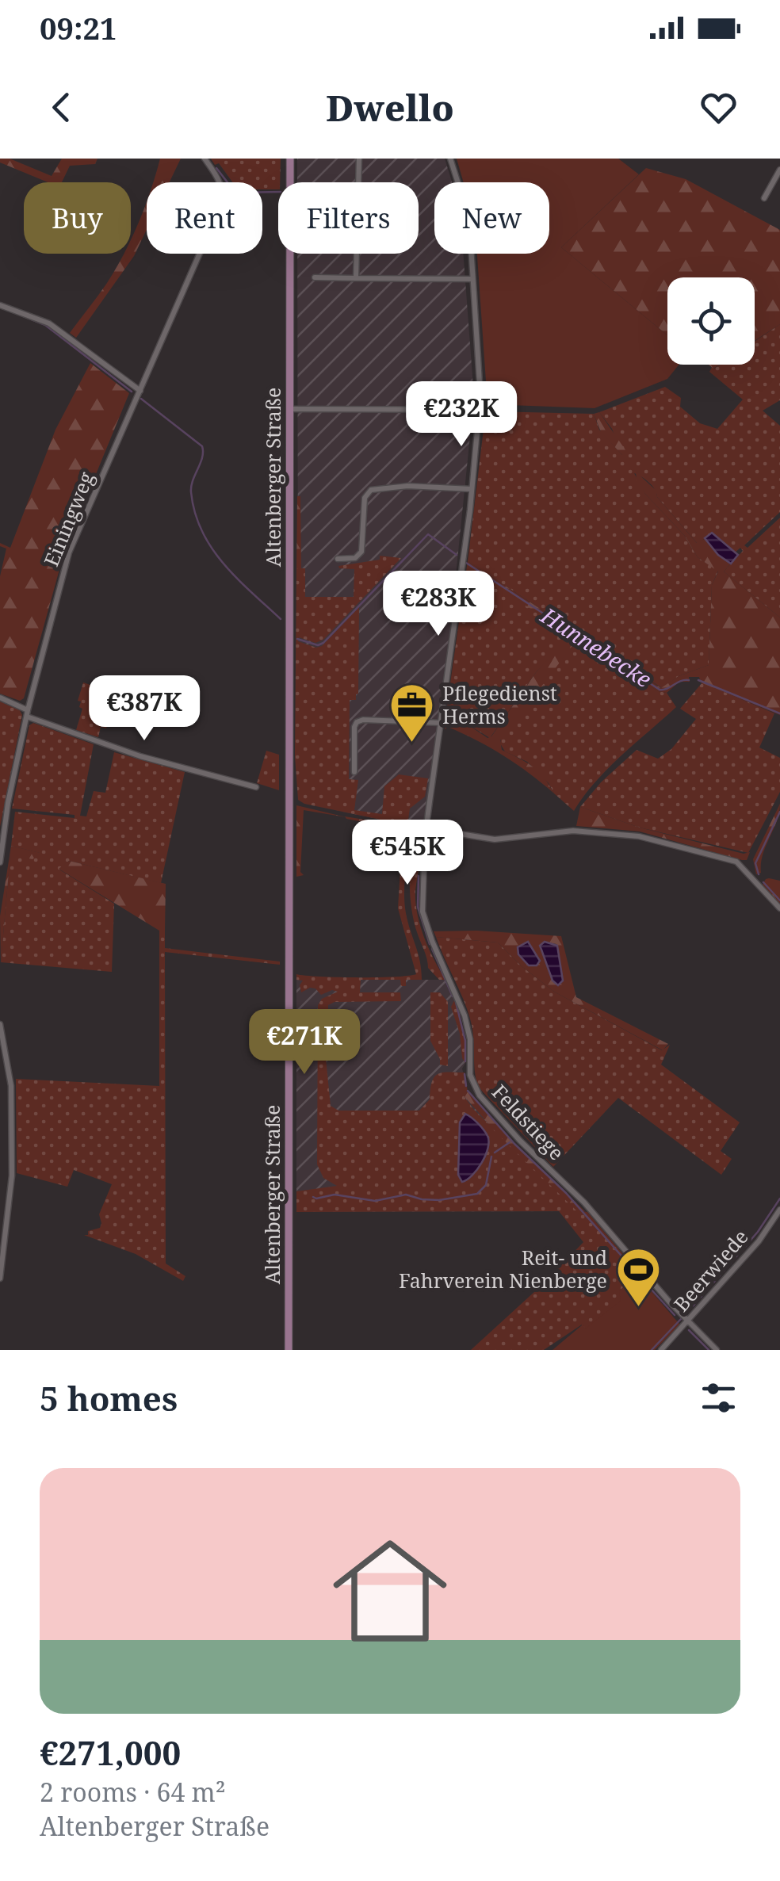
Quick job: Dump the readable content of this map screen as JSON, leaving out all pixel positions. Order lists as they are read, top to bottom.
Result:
{
  "streets": {
    "main road": ["Altenberger Straße"],
    "street": ["Einingweg", "Feldstiege", "Beerwiede"]
  },
  "crossings": [
    ["Feldstiege", "Beerwiede"]
  ],
  "water": ["Hunnebecke"],
  "places": {
    "office": ["Pflegedienst Herms"],
    "sports": ["Reit- und Fahrverein Nienberge"]
  },
  "page": {
    "status": "09:21",
    "header": "Dwello",
    "chip": [
      "Buy",
      "Rent",
      "Filters",
      "New"
    ],
    "price": [
      "€232K",
      "€283K",
      "€387K",
      "€545K",
      "€271K"
    ],
    "heading": "5 homes",
    "list": [
      {
        "name": "€271,000",
        "note": "2 rooms · 64 m² · Altenberger Straße"
      }
    ]
  }
}
